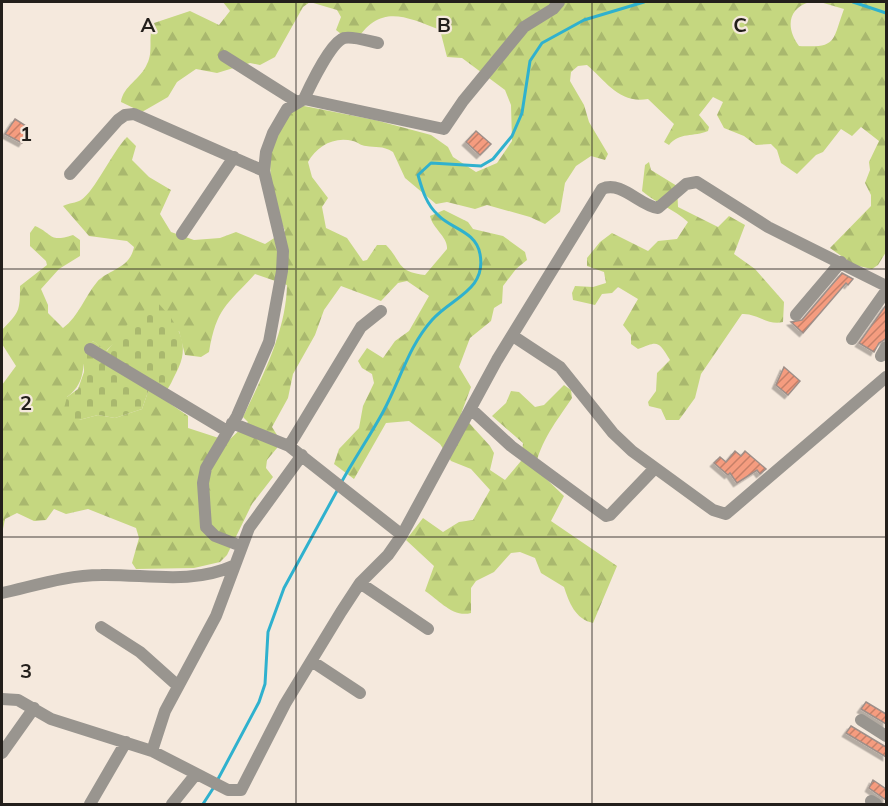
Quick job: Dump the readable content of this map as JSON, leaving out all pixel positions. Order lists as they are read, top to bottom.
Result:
{
  "grid": {
    "columns": ["A", "B", "C"],
    "rows": ["1", "2", "3"]
  }
}
